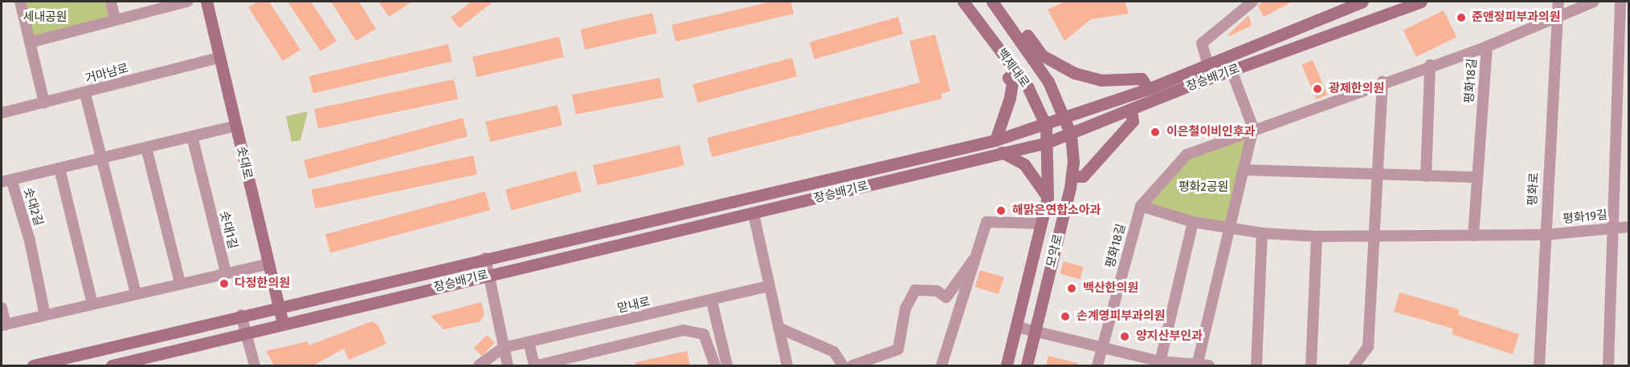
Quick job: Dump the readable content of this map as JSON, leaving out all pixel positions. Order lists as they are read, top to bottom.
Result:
{
  "streets": {
    "street": [
      "백제대로",
      "거마남로",
      "장승배기로",
      "평화18길",
      "솟대로",
      "평화로",
      "솟대2길",
      "평화19길",
      "솟대1길",
      "모악로",
      "맏내로"
    ]
  },
  "crossings": [
    ["백제대로", "장승배기로"],
    ["백제대로", "모악로"],
    ["거마남로", "솟대로"],
    ["장승배기로", "솟대로"],
    ["장승배기로", "모악로"],
    ["솟대로", "솟대2길"],
    ["평화로", "평화19길"],
    ["솟대2길", "솟대1길"]
  ],
  "parks": ["세내공원", "평화2공원"],
  "places": [
    "준앤정피부과의원",
    "광제한의원",
    "이은철이비인후과",
    "해맑은연합소아과",
    "다정한의원",
    "백산한의원",
    "손계영피부과의원",
    "양지산부인과"
  ]
}
